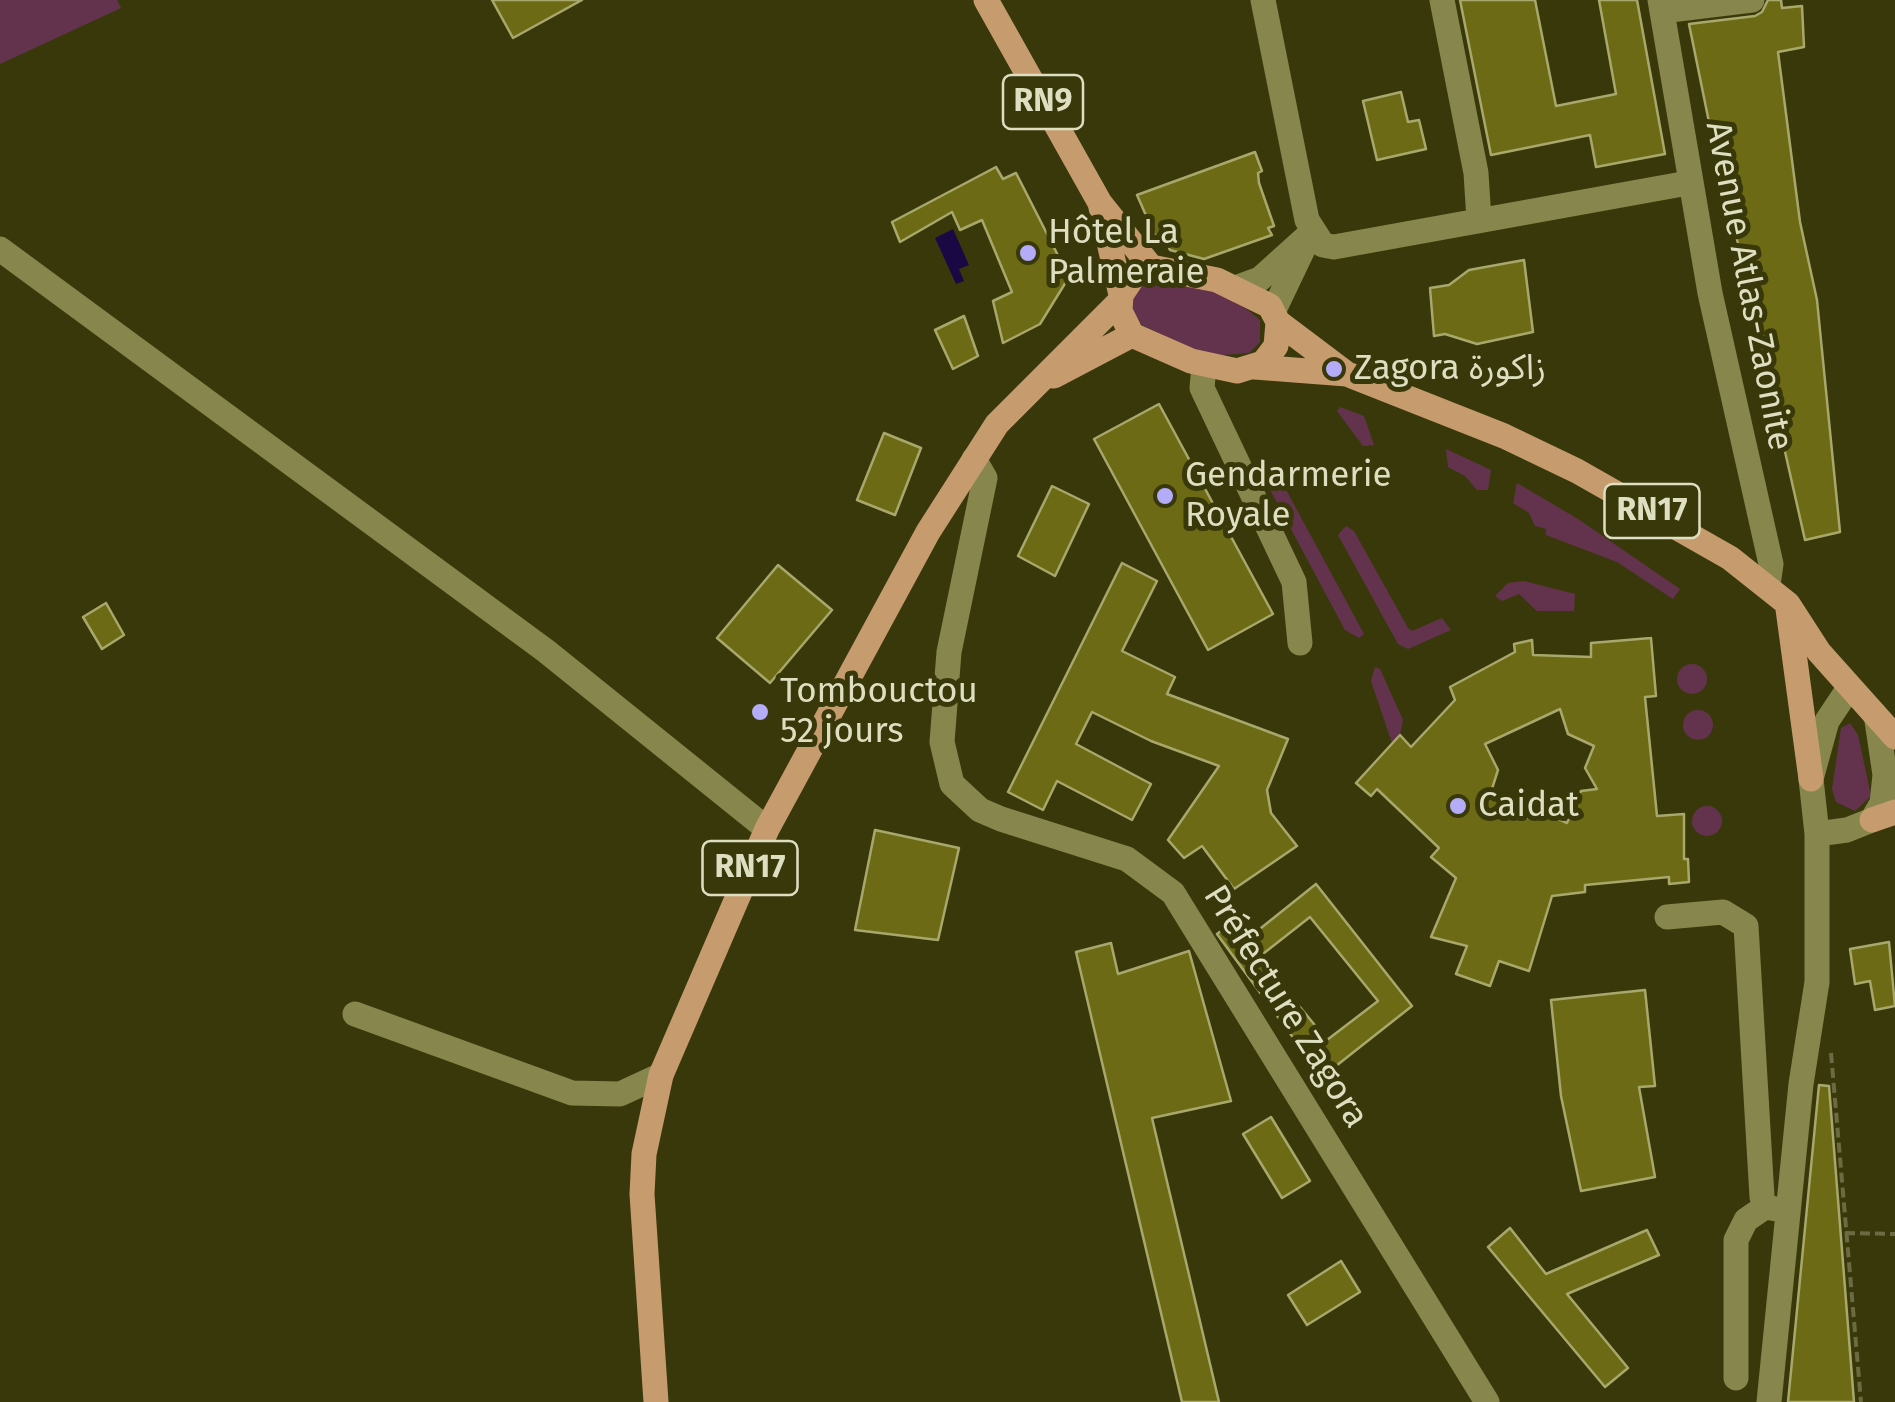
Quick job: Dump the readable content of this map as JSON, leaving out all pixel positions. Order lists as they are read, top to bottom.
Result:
{
  "streets": {
    "main road": ["RN9", "RN17"],
    "street": ["Avenue Atlas-Zaonite", "Préfecture Zagora"]
  },
  "crossings": [
    ["RN9", "RN17"],
    ["Avenue Atlas-Zaonite", "RN17"],
    ["RN17", "Préfecture Zagora"]
  ],
  "places": [
    "Hôtel La Palmeraie",
    "Zagora زاكورة",
    "Gendarmerie Royale",
    "Tombouctou 52 jours",
    "Caidat"
  ]
}
